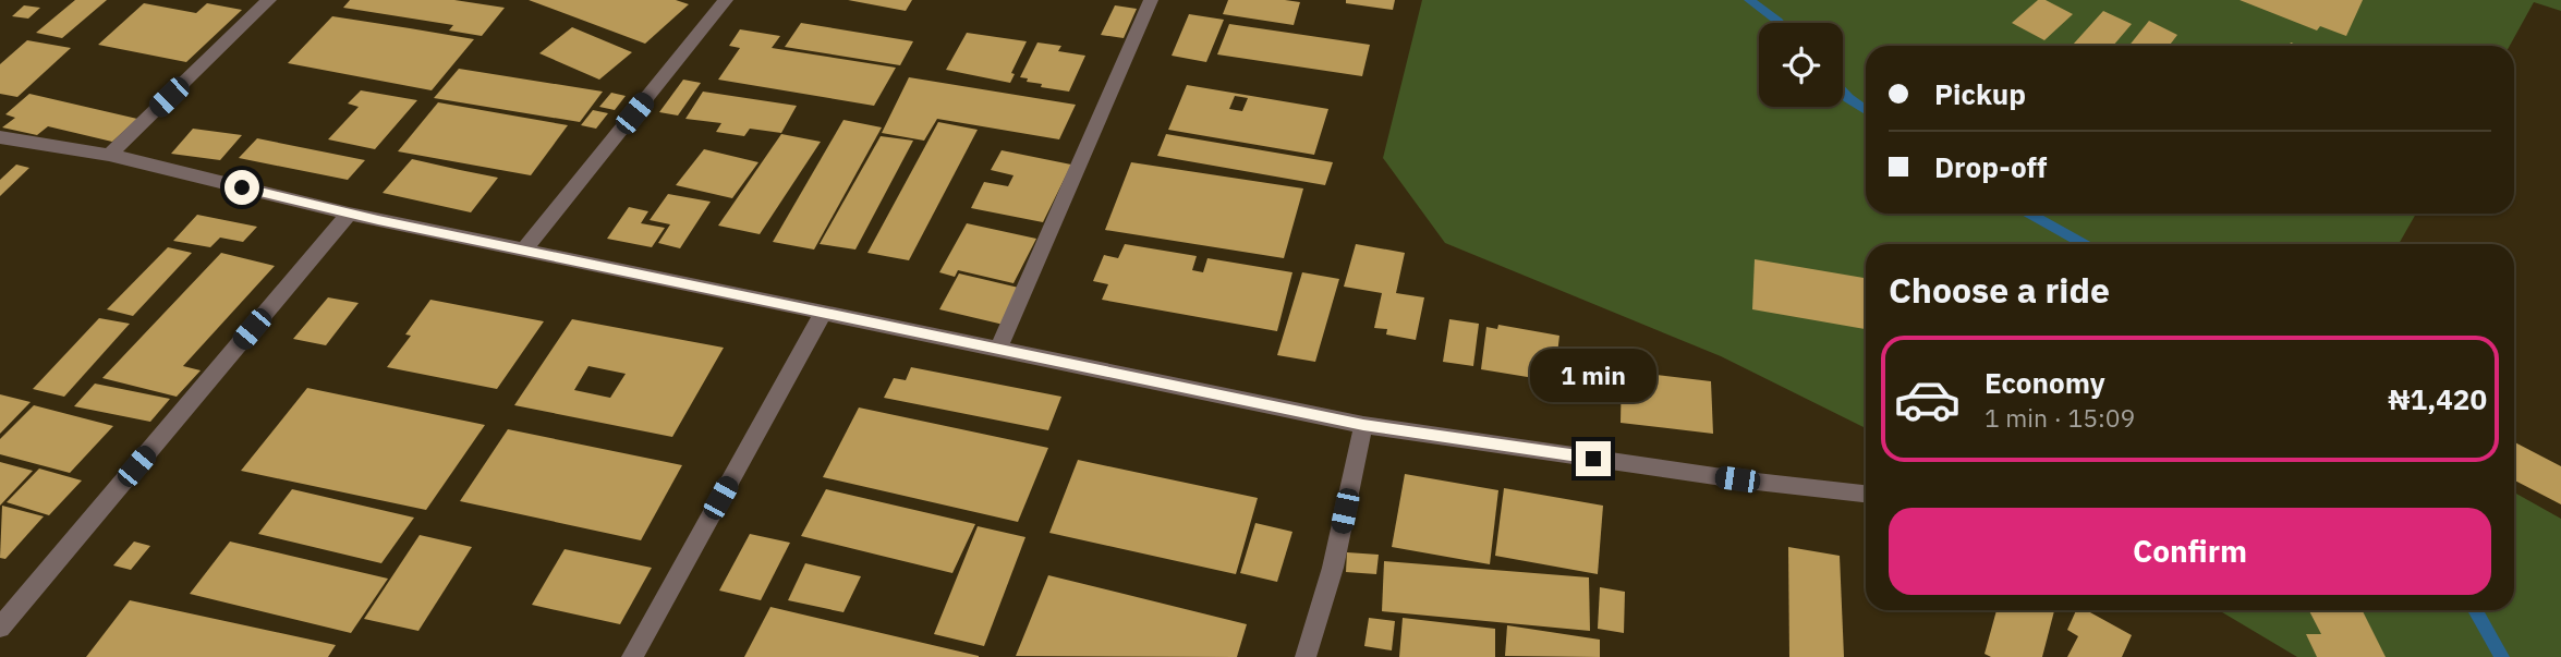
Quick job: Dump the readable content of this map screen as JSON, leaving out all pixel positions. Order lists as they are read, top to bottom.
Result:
{
  "page": {
    "banner": ["Pickup", "Drop-off"],
    "heading": "Choose a ride",
    "list": [
      {
        "name": "Economy",
        "note": "1 min · 15:09",
        "value": "₦1,420"
      }
    ],
    "bubble": "1 min",
    "buttons": "Confirm"
  }
}
